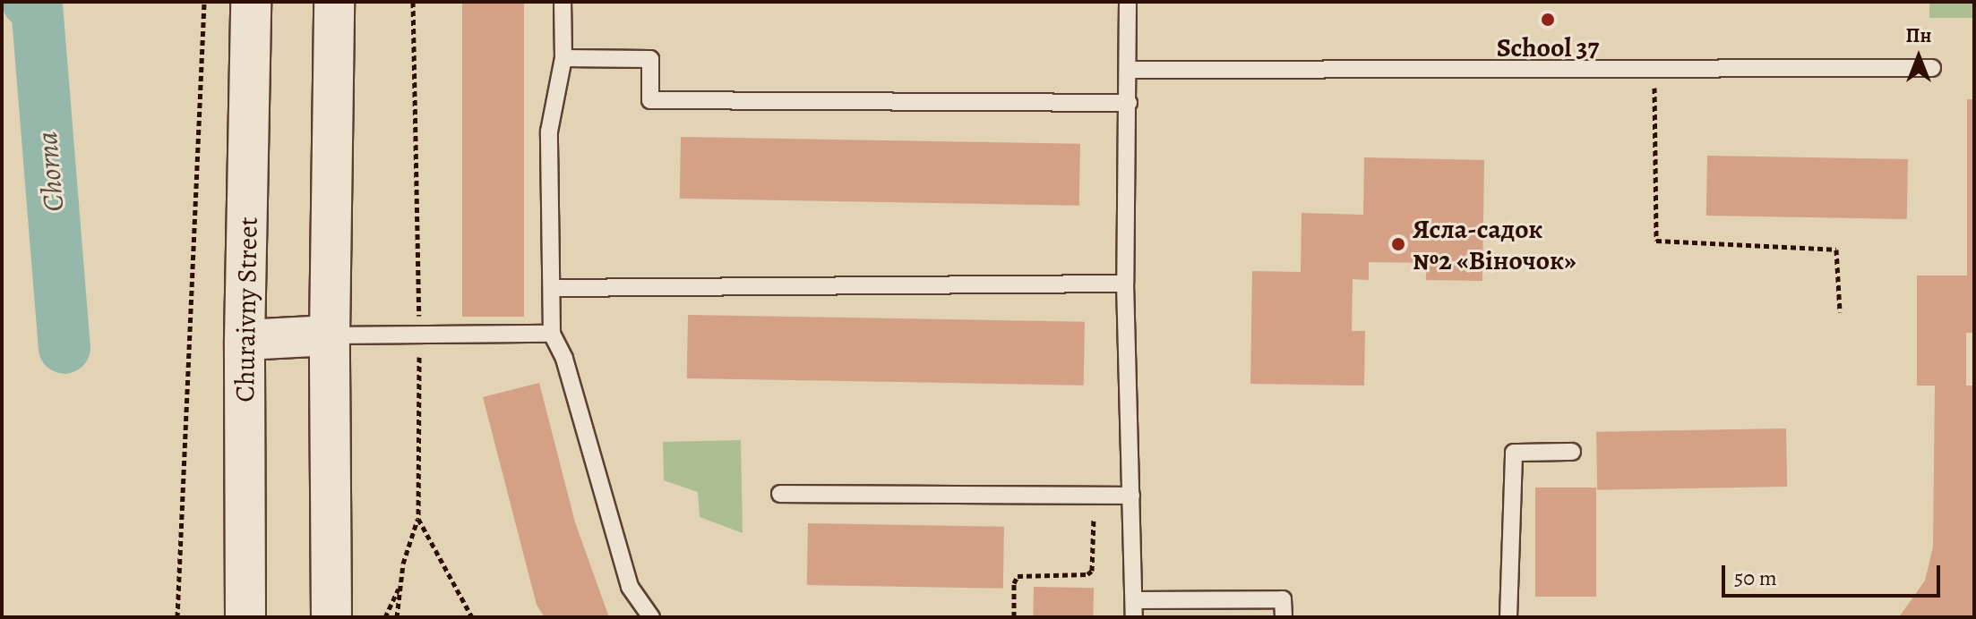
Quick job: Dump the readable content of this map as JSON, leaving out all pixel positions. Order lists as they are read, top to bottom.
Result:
{
  "streets": {
    "street": ["Churaivny Street"]
  },
  "water": ["Chorna"],
  "places": ["School 37", "Ясла-садок №2 «Віночок»"],
  "scale_bar": "50 m",
  "north": "top"
}
